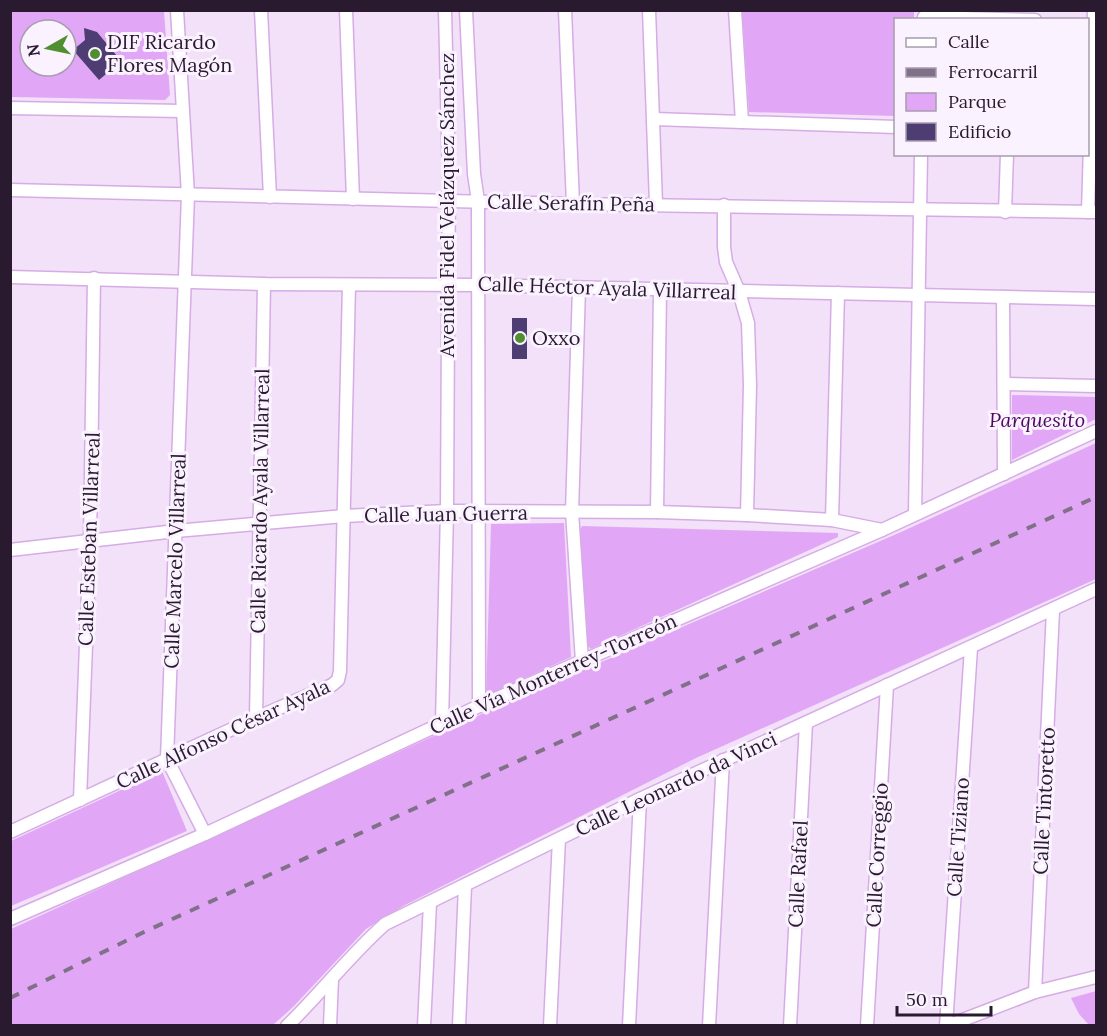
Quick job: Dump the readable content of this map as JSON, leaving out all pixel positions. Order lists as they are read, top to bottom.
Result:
{
  "streets": {
    "street": [
      "Calle Serafín Peña",
      "Avenida Fidel Velázquez Sánchez",
      "Calle Héctor Ayala Villarreal",
      "Calle Ricardo Ayala Villarreal",
      "Calle Juan Guerra",
      "Calle Esteban Villarreal",
      "Calle Marcelo Villarreal",
      "Calle Vía Monterrey-Torreón",
      "Calle Alfonso César Ayala",
      "Calle Leonardo da Vinci",
      "Calle Tintoretto",
      "Calle Tiziano",
      "Calle Correggio",
      "Calle Rafael"
    ]
  },
  "crossings": [
    ["Calle Serafín Peña", "Avenida Fidel Velázquez Sánchez"],
    ["Calle Serafín Peña", "Calle Marcelo Villarreal"],
    ["Avenida Fidel Velázquez Sánchez", "Calle Héctor Ayala Villarreal"],
    ["Avenida Fidel Velázquez Sánchez", "Calle Juan Guerra"],
    ["Avenida Fidel Velázquez Sánchez", "Calle Vía Monterrey-Torreón"],
    ["Calle Héctor Ayala Villarreal", "Calle Ricardo Ayala Villarreal"],
    ["Calle Héctor Ayala Villarreal", "Calle Esteban Villarreal"],
    ["Calle Héctor Ayala Villarreal", "Calle Marcelo Villarreal"],
    ["Calle Héctor Ayala Villarreal", "Calle Alfonso César Ayala"],
    ["Calle Ricardo Ayala Villarreal", "Calle Juan Guerra"],
    ["Calle Ricardo Ayala Villarreal", "Calle Alfonso César Ayala"],
    ["Calle Juan Guerra", "Calle Esteban Villarreal"],
    ["Calle Juan Guerra", "Calle Marcelo Villarreal"],
    ["Calle Juan Guerra", "Calle Vía Monterrey-Torreón"],
    ["Calle Juan Guerra", "Calle Alfonso César Ayala"],
    ["Calle Esteban Villarreal", "Calle Alfonso César Ayala"],
    ["Calle Marcelo Villarreal", "Calle Vía Monterrey-Torreón"],
    ["Calle Marcelo Villarreal", "Calle Alfonso César Ayala"],
    ["Calle Leonardo da Vinci", "Calle Tintoretto"],
    ["Calle Leonardo da Vinci", "Calle Tiziano"],
    ["Calle Leonardo da Vinci", "Calle Correggio"],
    ["Calle Leonardo da Vinci", "Calle Rafael"]
  ],
  "parks": ["Parquesito"],
  "places": ["DIF Ricardo Flores Magón", "Oxxo"],
  "legend": [
    "Calle",
    "Ferrocarril",
    "Parque",
    "Edificio"
  ],
  "scale_bar": "50 m",
  "north": "left"
}
